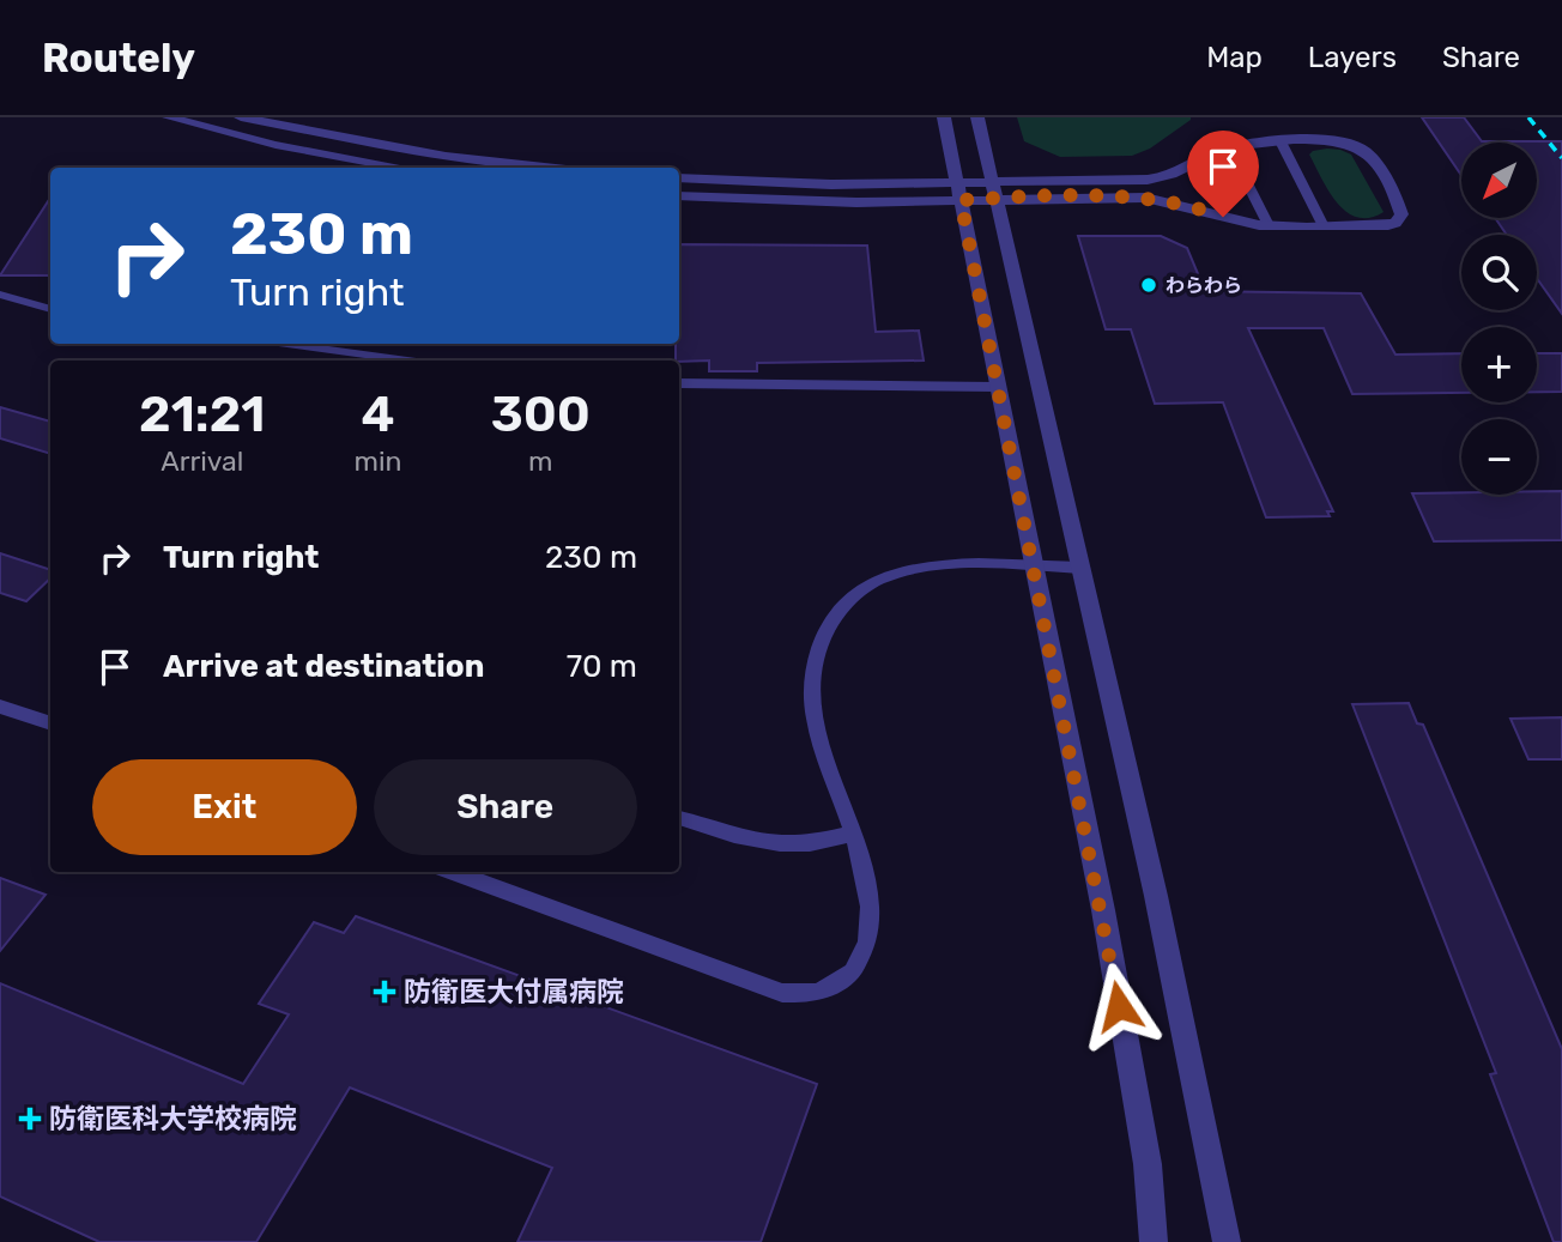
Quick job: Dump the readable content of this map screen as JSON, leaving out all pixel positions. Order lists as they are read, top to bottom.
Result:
{
  "places": {
    "other": ["わらわら"],
    "health": ["防衛医大付属病院", "防衛医科大学校病院"]
  },
  "north": "bottom left",
  "page": {
    "header": "Routely",
    "nav": ["Map", "Layers", "Share"],
    "map_buttons": ["+", "−"],
    "turn": ["230 m", "Turn right"],
    "eta": [
      "21:21",
      "Arrival",
      "4",
      "min",
      "300",
      "m"
    ],
    "list": [
      {
        "name": "Turn right",
        "value": "230 m"
      },
      {
        "name": "Arrive at destination",
        "value": "70 m"
      }
    ],
    "buttons": ["Exit", "Share"]
  }
}
